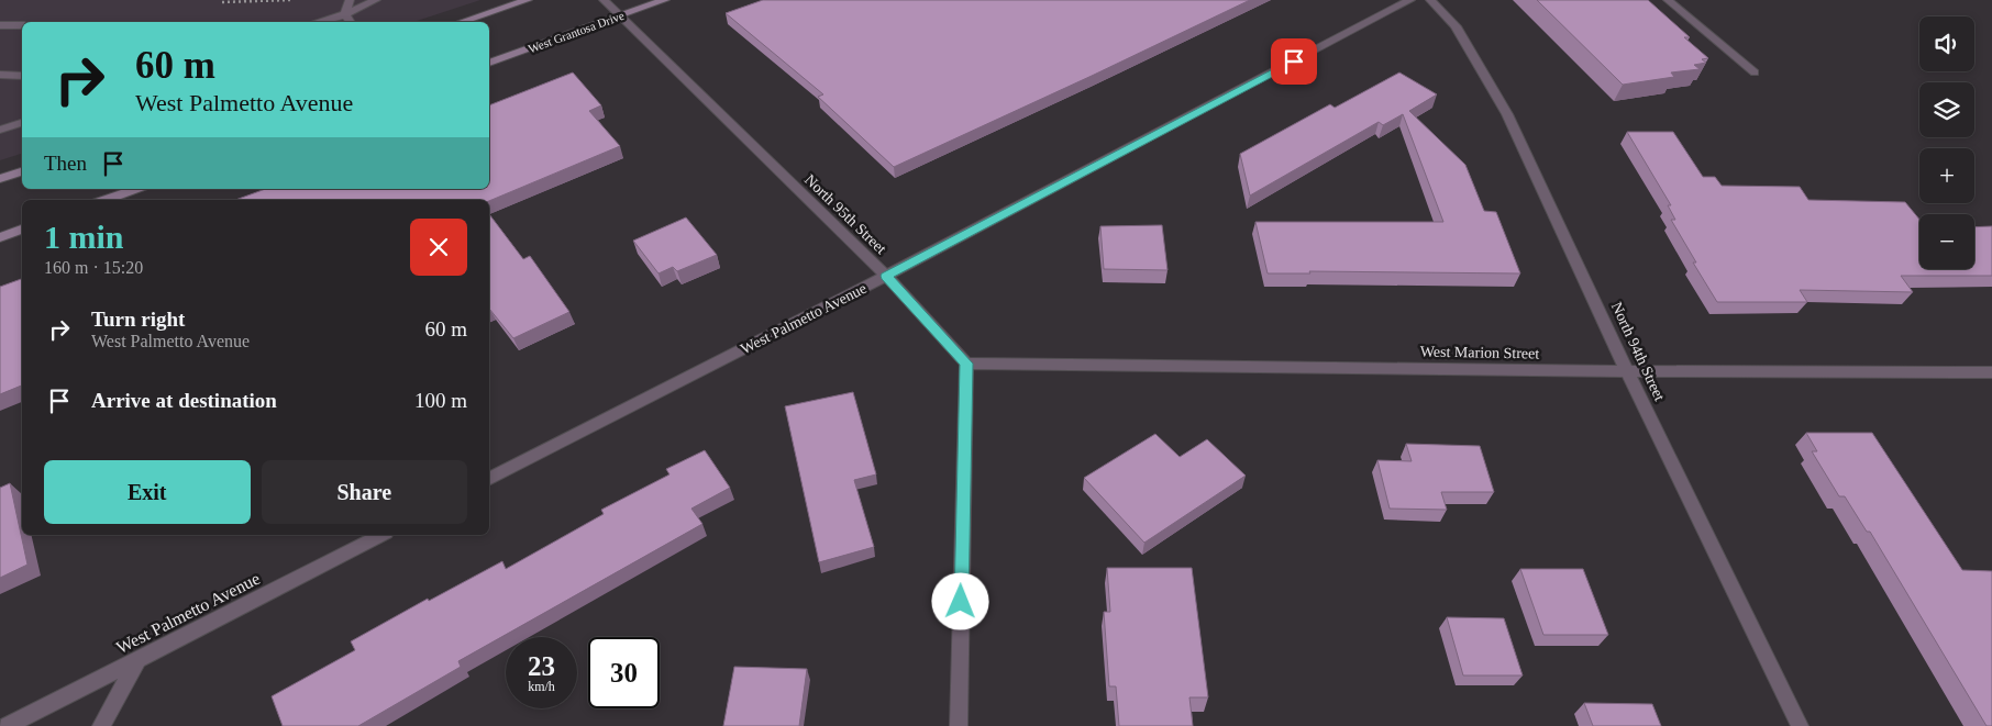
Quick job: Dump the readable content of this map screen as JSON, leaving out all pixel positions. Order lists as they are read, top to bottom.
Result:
{
  "streets": {
    "street": [
      "West Grantosa Drive",
      "North 95th Street",
      "West Palmetto Avenue",
      "North 94th Street",
      "West Marion Street"
    ]
  },
  "crossings": [
    ["West Grantosa Drive", "North 95th Street"],
    ["North 95th Street", "West Palmetto Avenue"],
    ["North 95th Street", "West Marion Street"],
    ["North 94th Street", "West Marion Street"]
  ],
  "page": {
    "map_buttons": ["+", "−"],
    "turn": ["60 m", "West Palmetto Avenue"],
    "then": "Then",
    "heading": ["1 min", "160 m · 15:20"],
    "list": [
      {
        "name": "Turn right",
        "note": "West Palmetto Avenue",
        "value": "60 m"
      },
      {
        "name": "Arrive at destination",
        "value": "100 m"
      }
    ],
    "buttons": ["Exit", "Share"],
    "speed": "23 km/h",
    "limit": "30"
  }
}
